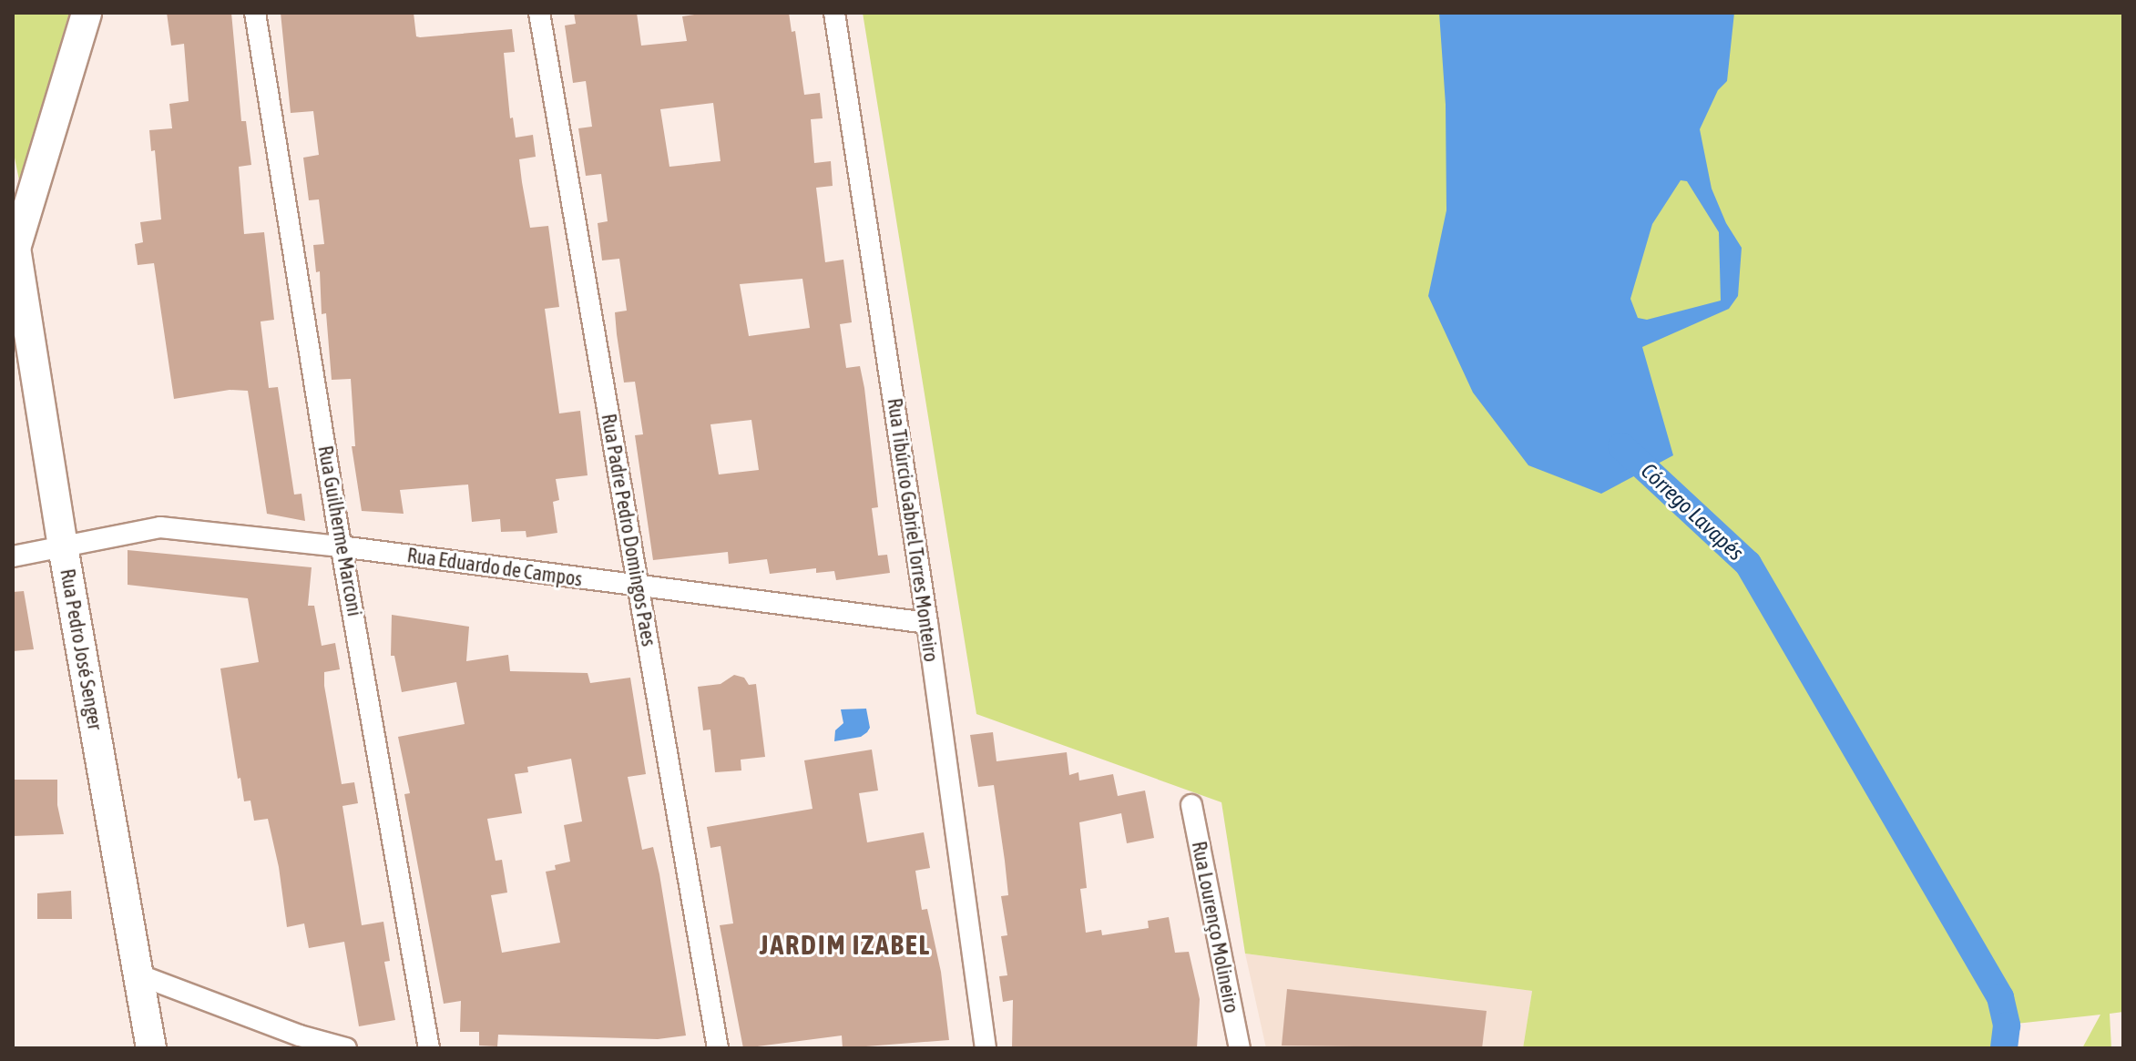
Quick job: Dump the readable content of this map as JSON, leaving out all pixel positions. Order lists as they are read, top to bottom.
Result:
{
  "streets": {
    "main road": ["Rua Pedro José Senger"],
    "street": [
      "Rua Padre Pedro Domingos Paes",
      "Rua Tibúrcio Gabriel Torres Monteiro",
      "Rua Guilherme Marconi",
      "Rua Eduardo de Campos",
      "Rua Lourenço Molineiro"
    ]
  },
  "crossings": [
    ["Rua Padre Pedro Domingos Paes", "Rua Eduardo de Campos"],
    ["Rua Tibúrcio Gabriel Torres Monteiro", "Rua Eduardo de Campos"],
    ["Rua Guilherme Marconi", "Rua Eduardo de Campos"],
    ["Rua Eduardo de Campos", "Rua Pedro José Senger"]
  ],
  "districts": ["JARDIM IZABEL"],
  "water": ["Córrego Lavapés"]
}
